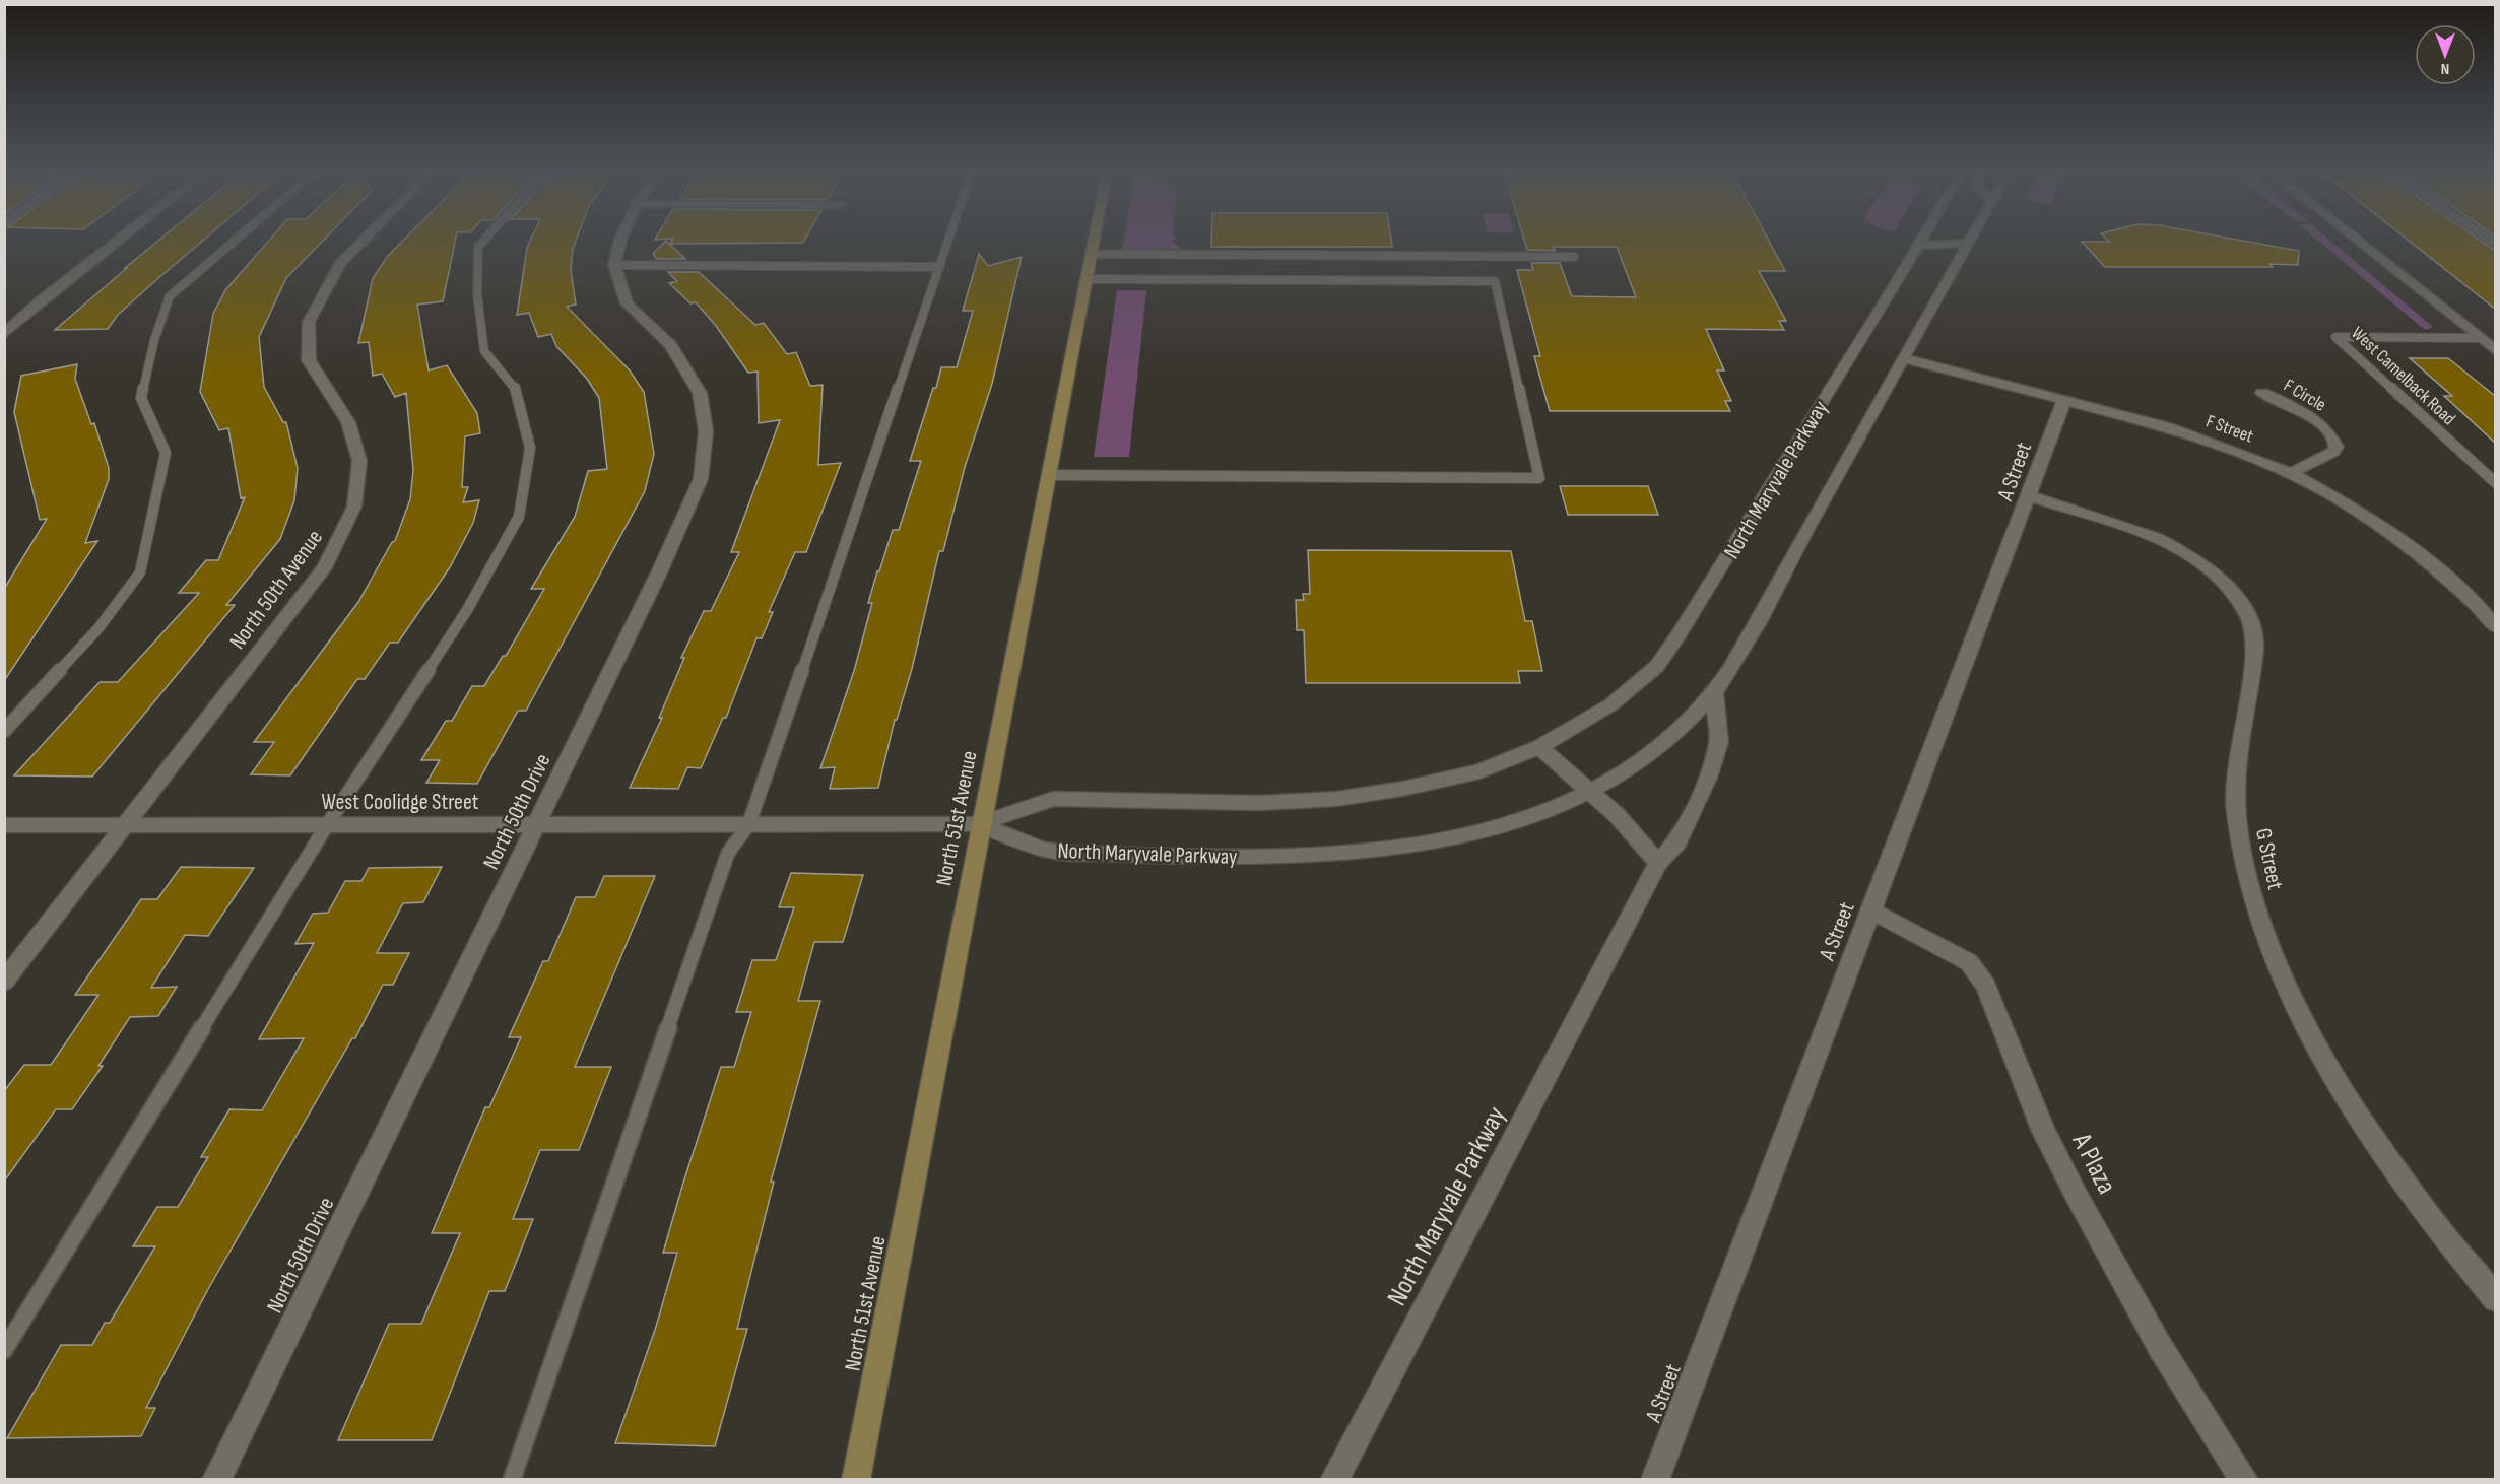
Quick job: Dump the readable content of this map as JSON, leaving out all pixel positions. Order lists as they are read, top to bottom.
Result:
{
  "streets": {
    "main road": ["North 51st Avenue"],
    "street": [
      "F Circle",
      "F Street",
      "A Street",
      "North Maryvale Parkway",
      "North 50th Avenue",
      "West Coolidge Street",
      "North 50th Drive",
      "G Street",
      "A Plaza"
    ],
    "lane": ["West Camelback Road"]
  },
  "crossings": [
    ["F Circle", "F Street"],
    ["F Street", "A Street"],
    ["F Street", "North Maryvale Parkway"],
    ["A Street", "G Street"],
    ["A Street", "A Plaza"],
    ["North Maryvale Parkway", "West Coolidge Street"],
    ["North Maryvale Parkway", "North 51st Avenue"],
    ["North 50th Avenue", "West Coolidge Street"],
    ["West Coolidge Street", "North 50th Drive"],
    ["West Coolidge Street", "North 51st Avenue"]
  ],
  "north": "bottom"
}
